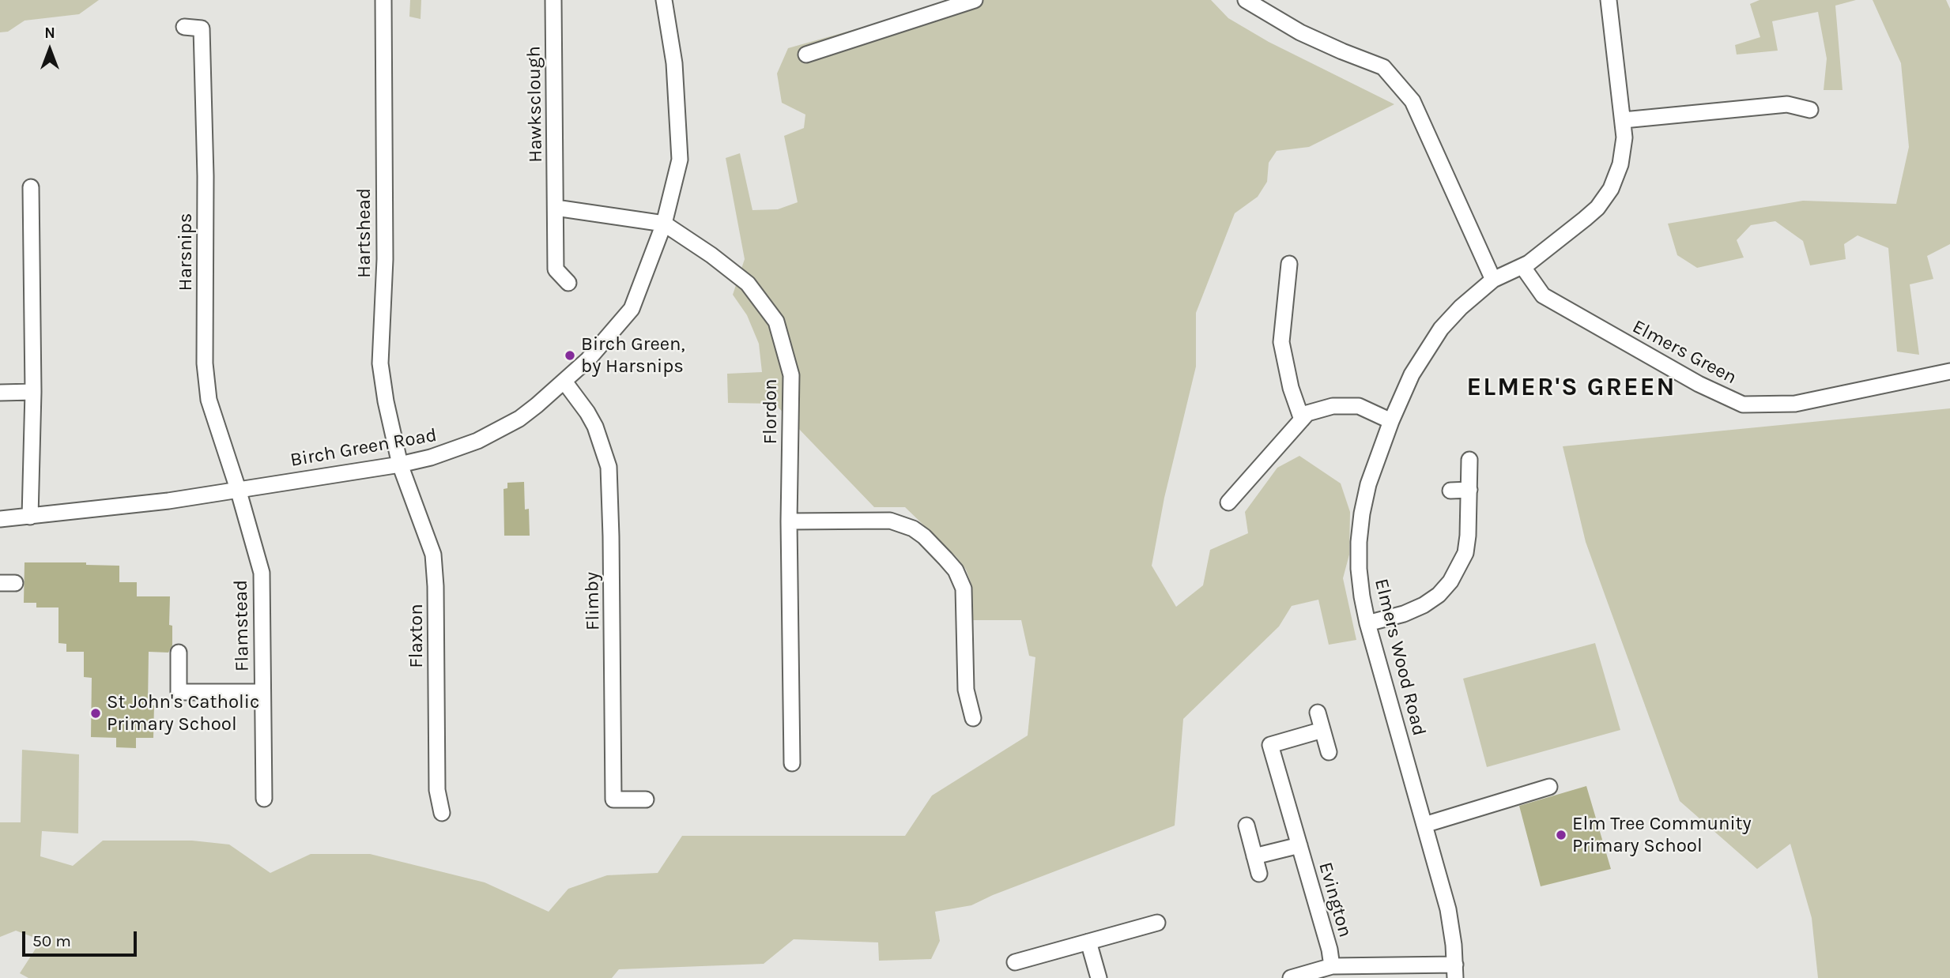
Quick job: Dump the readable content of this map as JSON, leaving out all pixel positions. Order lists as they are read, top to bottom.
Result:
{
  "streets": {
    "street": [
      "Hawksclough",
      "Hartshead",
      "Harsnips",
      "Elmers Green",
      "Flordon",
      "Birch Green Road",
      "Flimby",
      "Flamstead",
      "Flaxton",
      "Elmers Wood Road",
      "Evington"
    ]
  },
  "crossings": [
    ["Hartshead", "Birch Green Road"],
    ["Hartshead", "Flaxton"],
    ["Harsnips", "Birch Green Road"],
    ["Harsnips", "Flamstead"],
    ["Flordon", "Birch Green Road"],
    ["Birch Green Road", "Flimby"],
    ["Birch Green Road", "Flamstead"],
    ["Birch Green Road", "Flaxton"],
    ["Elmers Wood Road", "Evington"]
  ],
  "districts": ["ELMER'S GREEN"],
  "places": ["Birch Green, by Harsnips", "St John's Catholic Primary School", "Elm Tree Community Primary School"],
  "scale_bar": "50 m",
  "north": "top"
}
